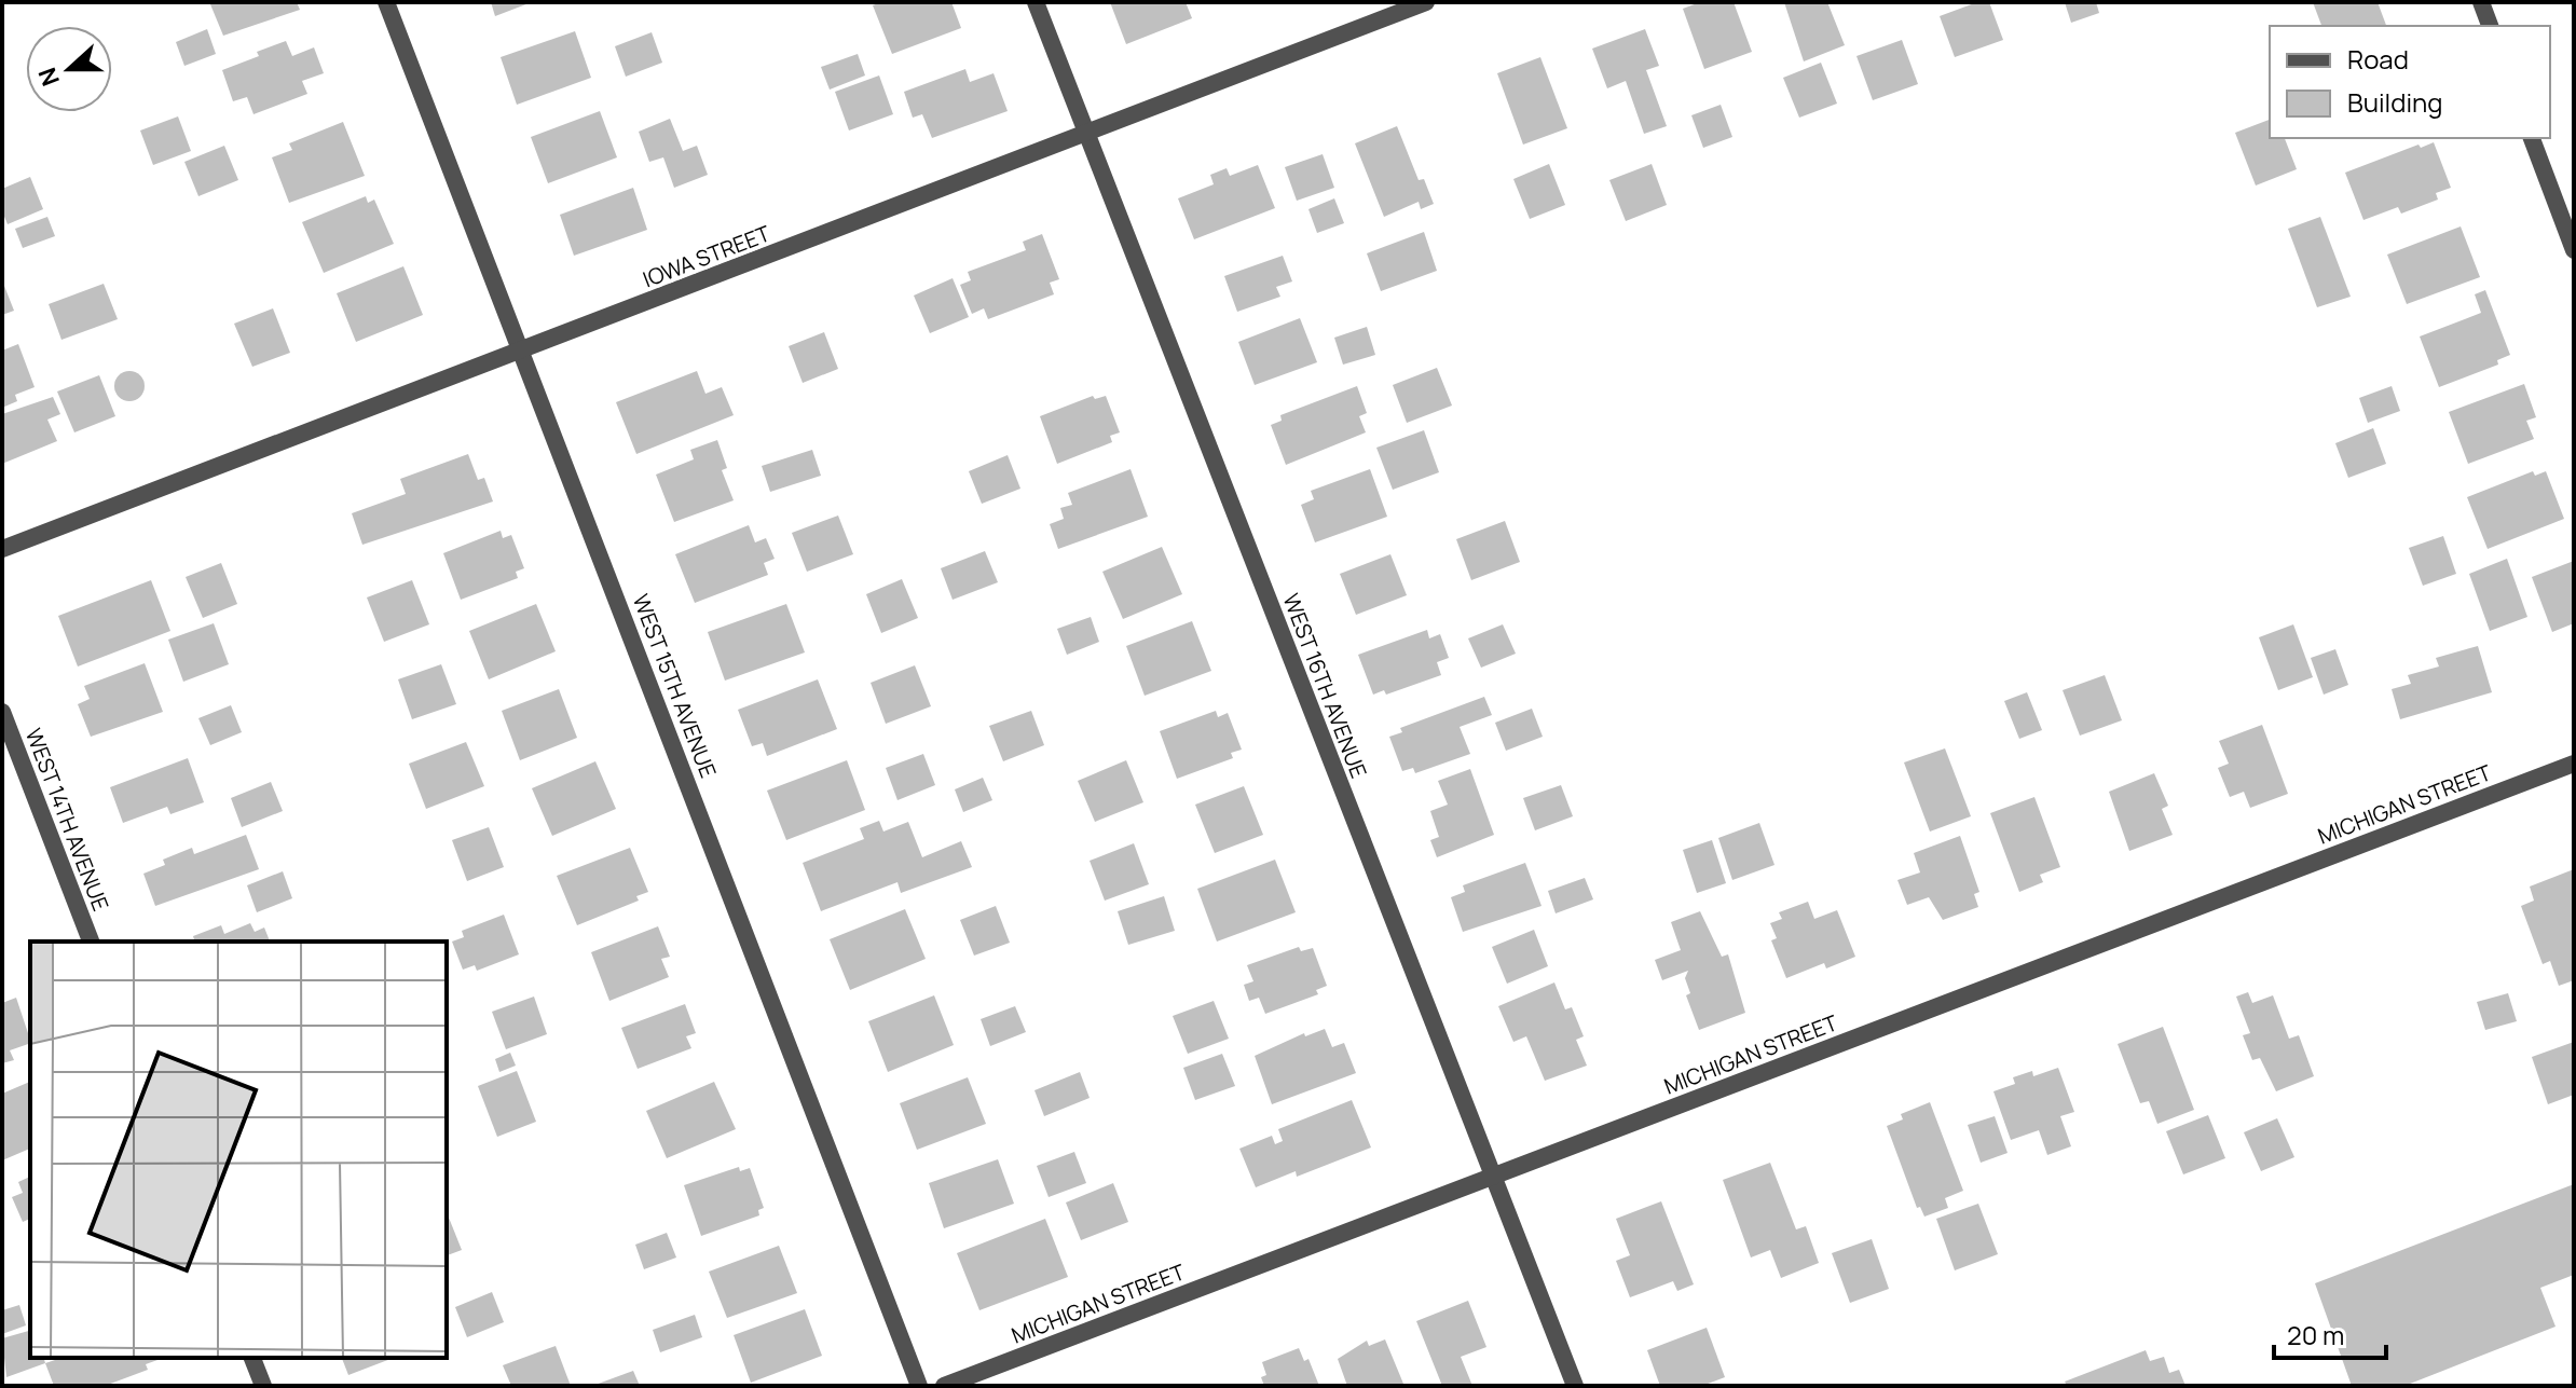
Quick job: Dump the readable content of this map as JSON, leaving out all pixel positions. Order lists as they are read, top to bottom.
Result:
{
  "streets": {
    "street": [
      "IOWA STREET",
      "WEST 15TH AVENUE",
      "WEST 16TH AVENUE",
      "MICHIGAN STREET",
      "WEST 14TH AVENUE"
    ]
  },
  "crossings": [
    ["IOWA STREET", "WEST 15TH AVENUE"],
    ["IOWA STREET", "WEST 16TH AVENUE"],
    ["WEST 16TH AVENUE", "MICHIGAN STREET"]
  ],
  "legend": ["Road", "Building"],
  "scale_bar": "20 m",
  "north": "left"
}
